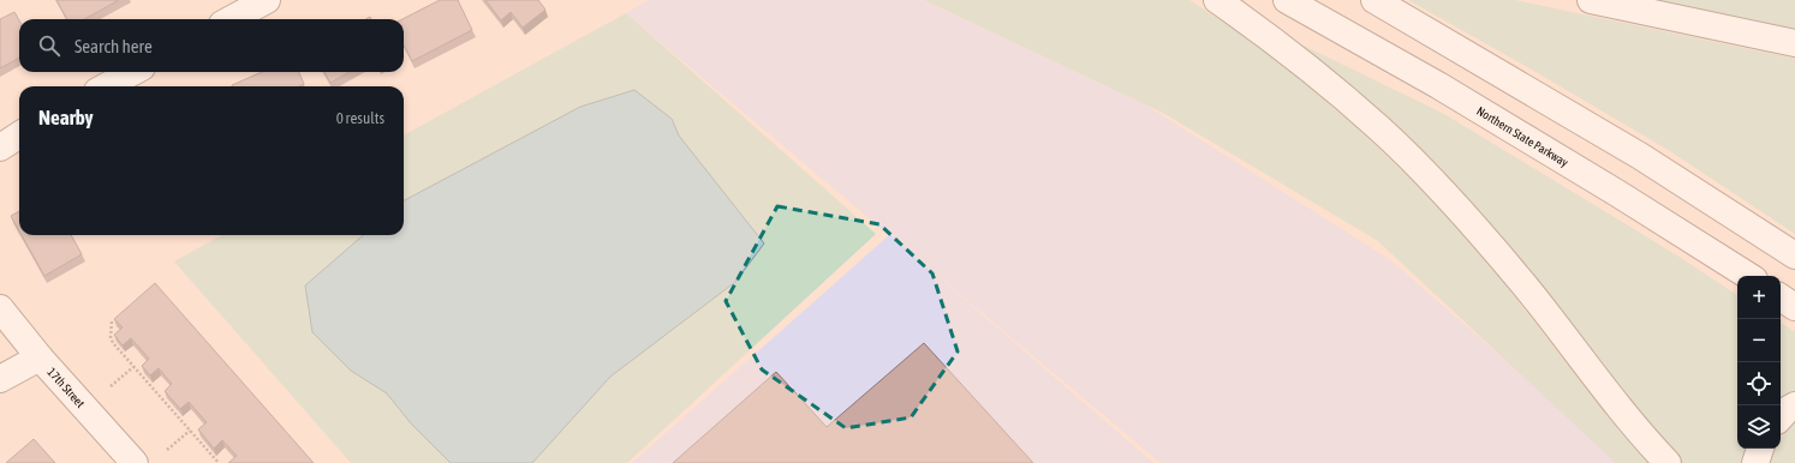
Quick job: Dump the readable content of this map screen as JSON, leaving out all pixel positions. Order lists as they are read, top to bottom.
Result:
{
  "streets": {
    "main road": ["Northern State Parkway", "17th Street"]
  },
  "page": {
    "search": "Search here",
    "heading": ["Nearby", "0 results"],
    "map_buttons": ["+", "−"]
  }
}
